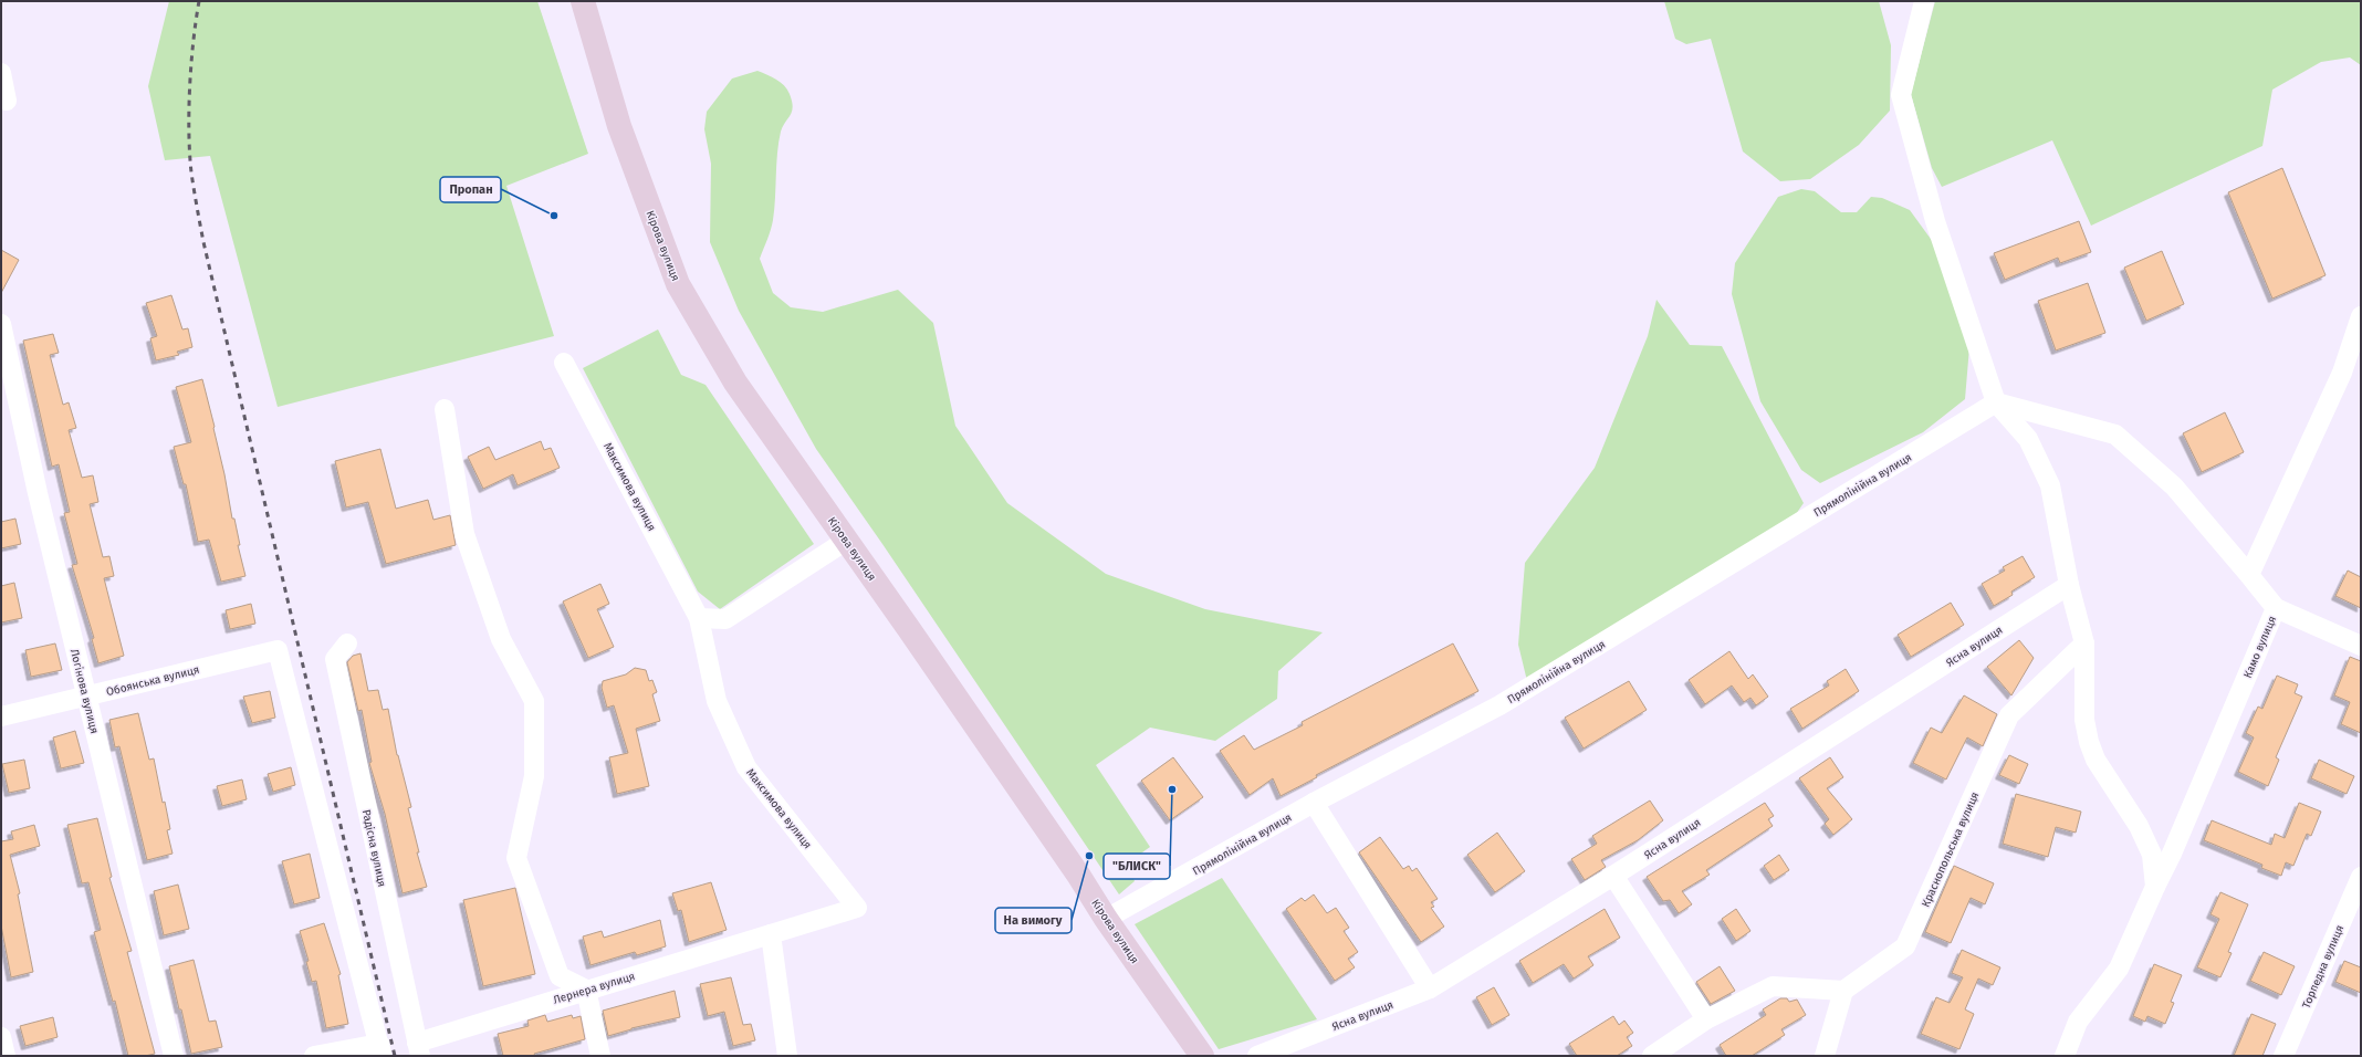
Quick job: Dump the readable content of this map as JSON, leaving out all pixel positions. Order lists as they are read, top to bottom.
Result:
{
  "streets": {
    "main road": ["Кірова вулиця"],
    "street": [
      "Прямолінійна вулиця",
      "Максимова вулиця",
      "Ясна вулиця",
      "Камо вулиця",
      "Обоянська вулиця",
      "Логінова вулиця",
      "Радісна вулиця",
      "Краснопольська вулиця",
      "Торпедна вулиця",
      "Лернера вулиця"
    ]
  },
  "crossings": [
    ["Кірова вулиця", "Прямолінійна вулиця"],
    ["Прямолінійна вулиця", "Камо вулиця"],
    ["Максимова вулиця", "Лернера вулиця"],
    ["Обоянська вулиця", "Логінова вулиця"],
    ["Радісна вулиця", "Лернера вулиця"]
  ],
  "places": ["Пропан", "\"БЛИСК\"", "На вимогу"]
}
